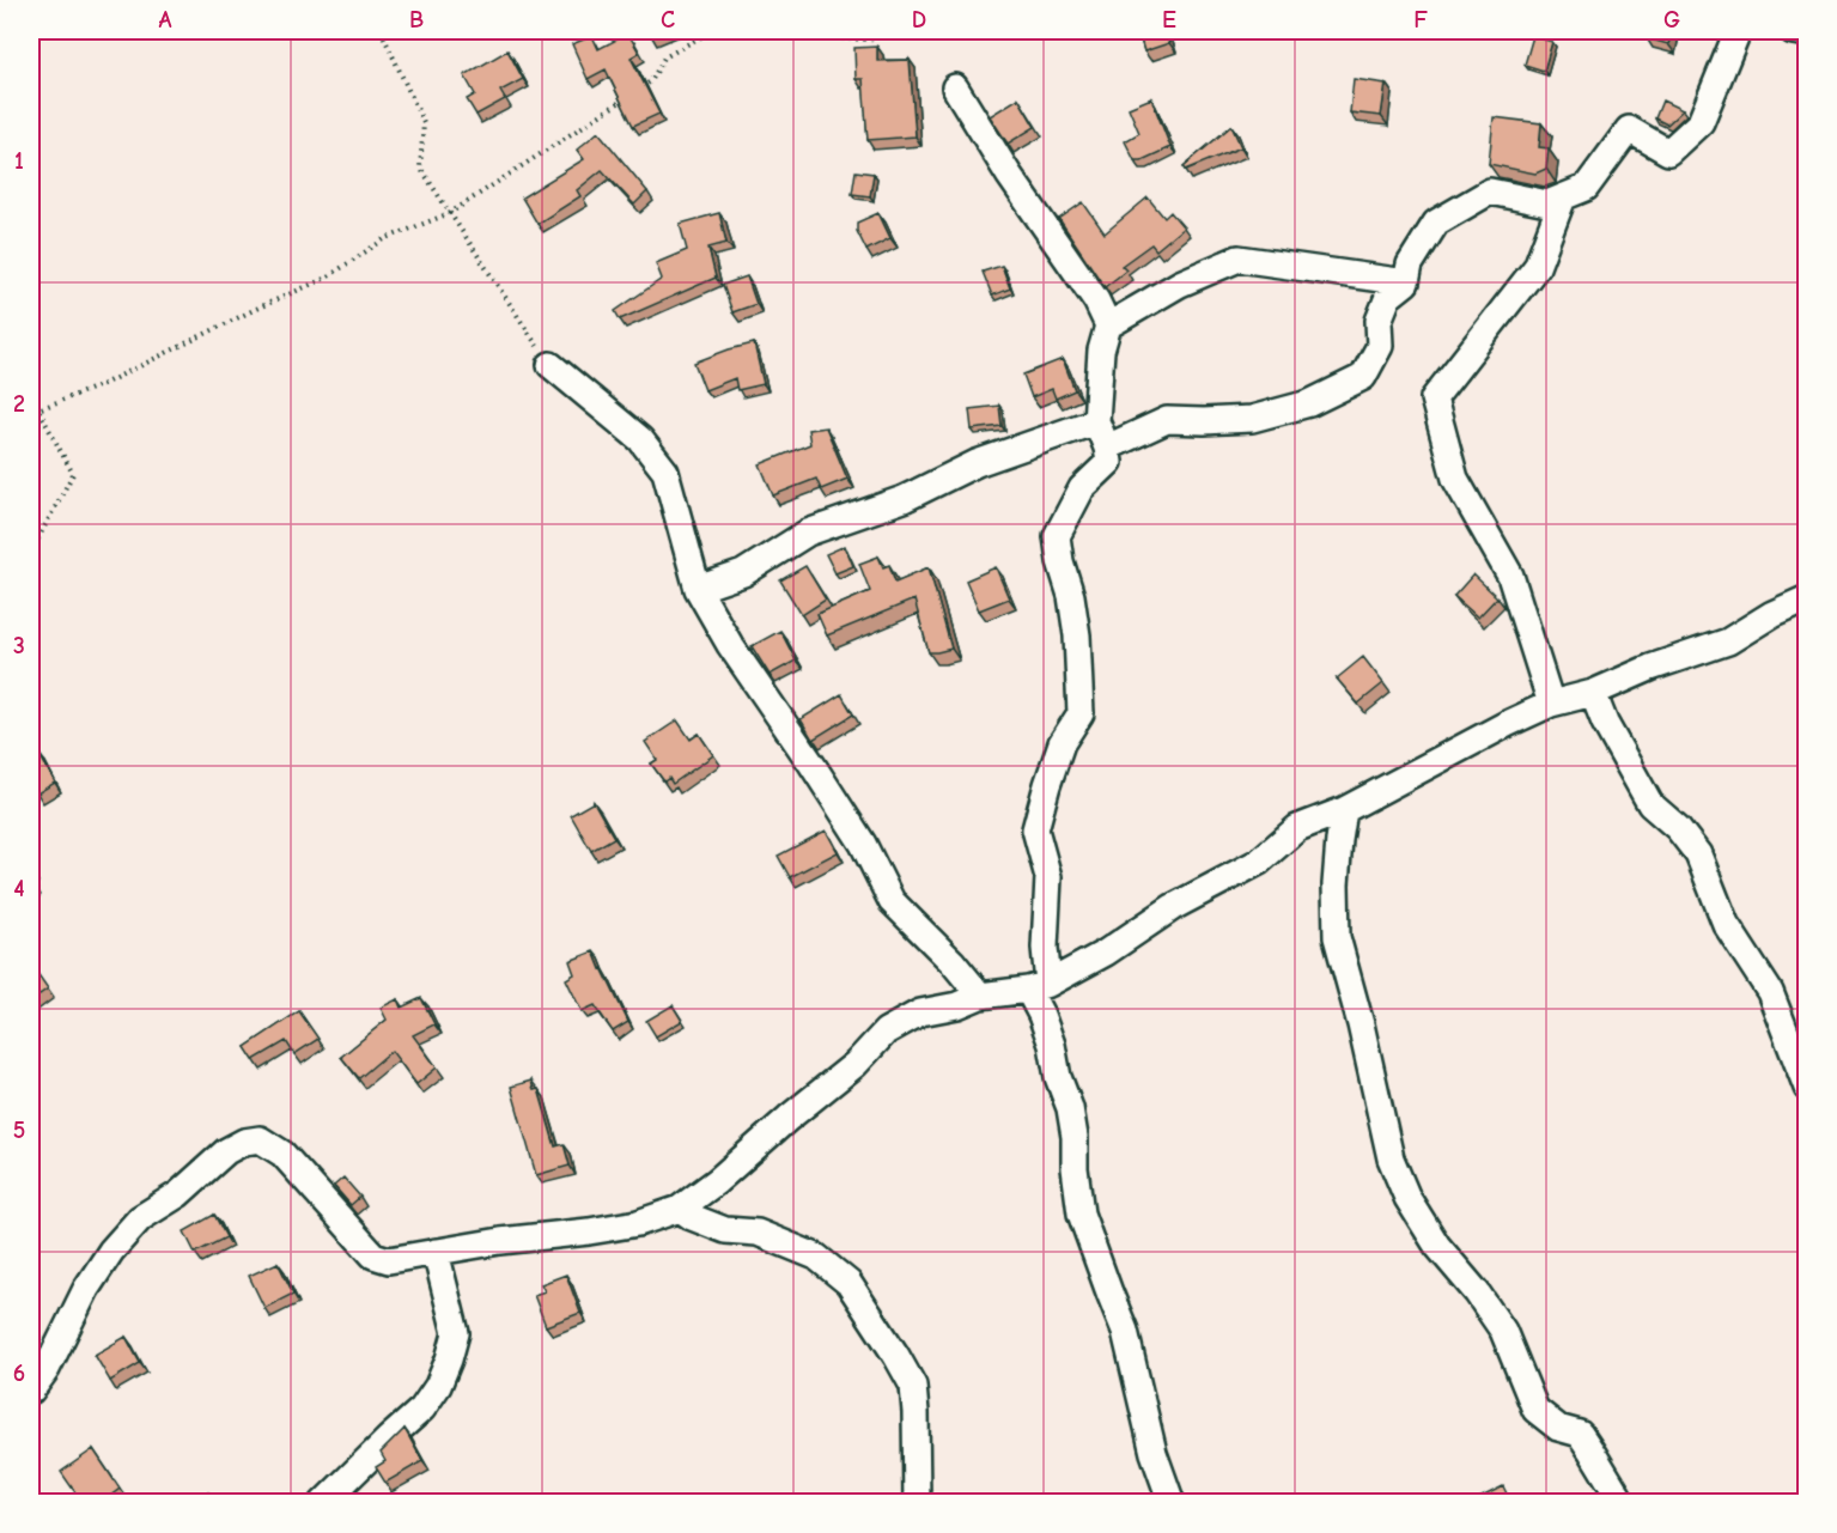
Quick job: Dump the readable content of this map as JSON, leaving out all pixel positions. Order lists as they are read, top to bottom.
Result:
{
  "grid": {
    "columns": [
      "A",
      "B",
      "C",
      "D",
      "E",
      "F",
      "G"
    ],
    "rows": [
      "1",
      "2",
      "3",
      "4",
      "5",
      "6"
    ]
  }
}
